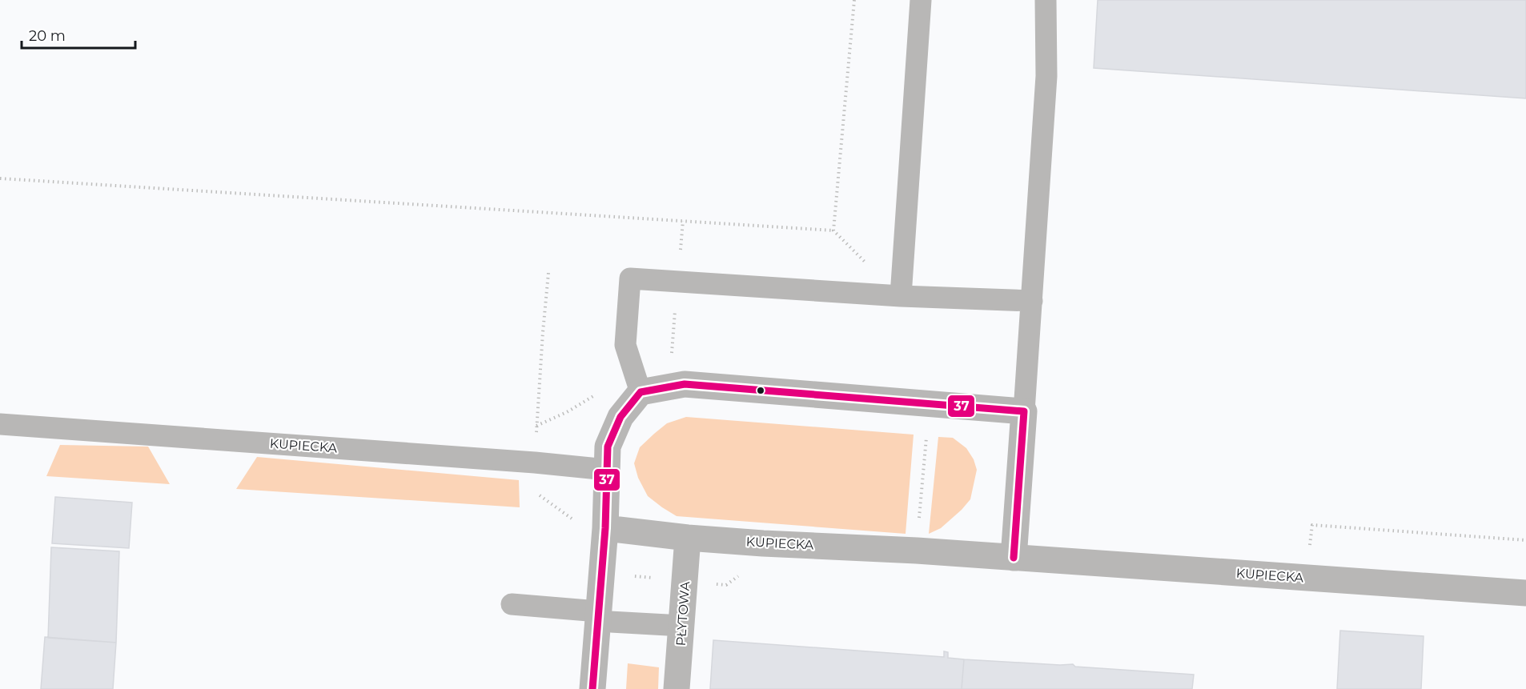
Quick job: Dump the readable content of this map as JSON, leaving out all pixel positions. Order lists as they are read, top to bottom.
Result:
{
  "streets": {
    "street": ["KUPIECKA", "PŁYTOWA"]
  },
  "crossings": [
    ["KUPIECKA", "PŁYTOWA"]
  ],
  "lines": ["transit line 37"],
  "scale_bar": "20 m"
}
